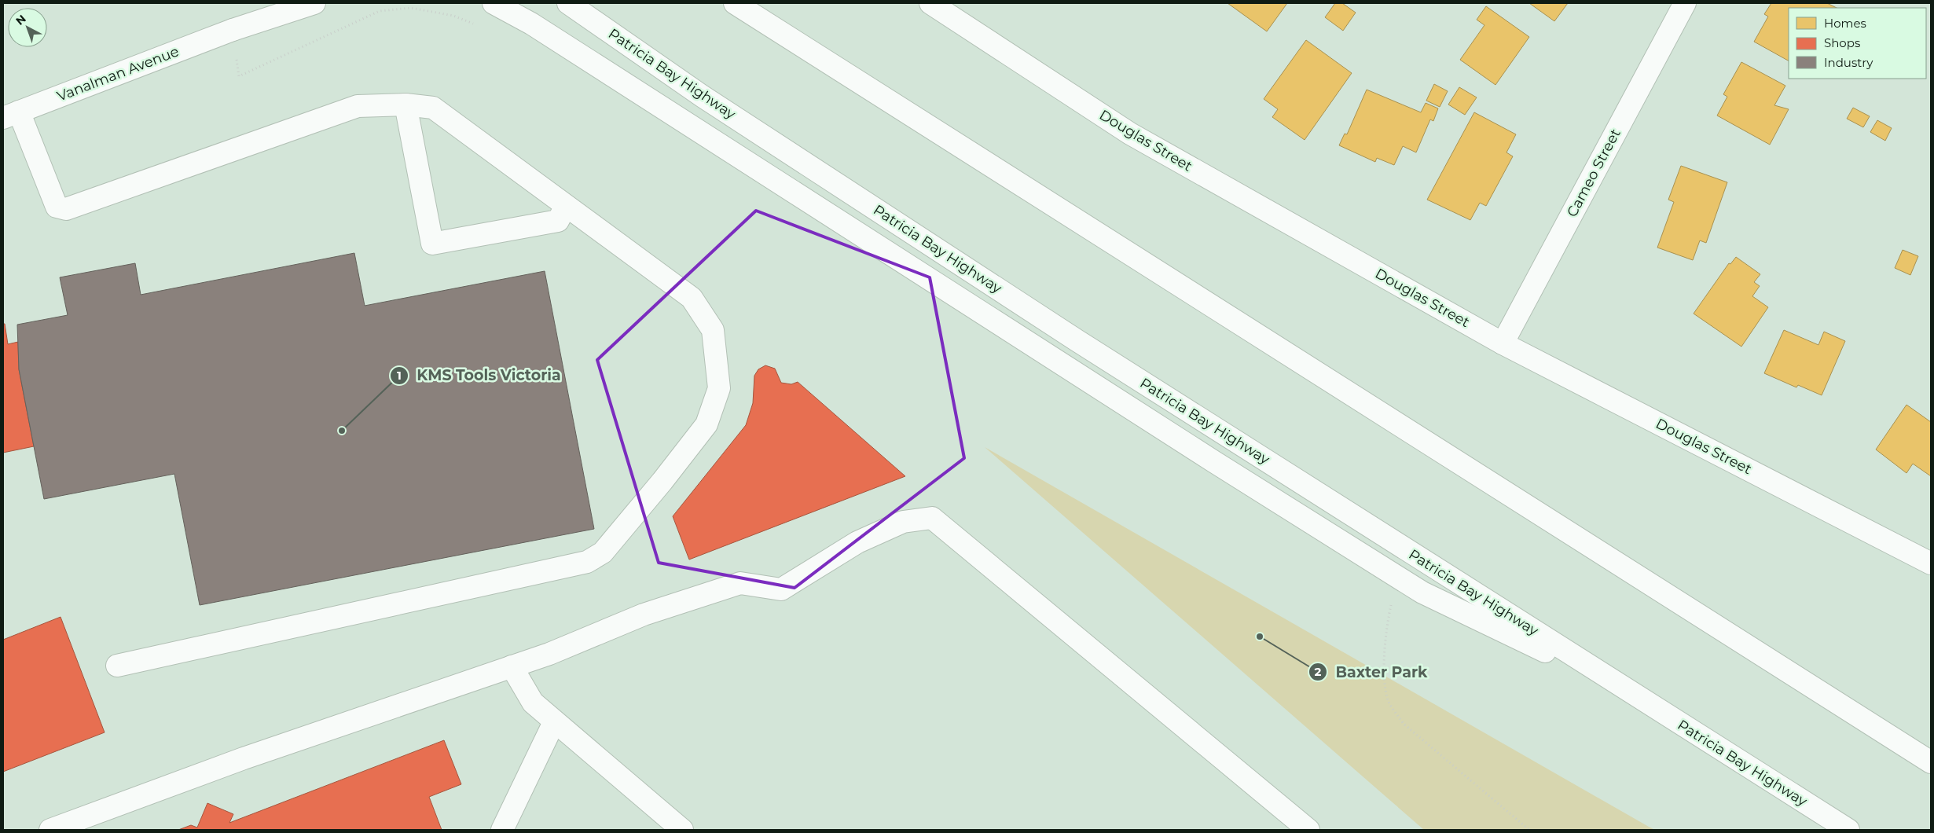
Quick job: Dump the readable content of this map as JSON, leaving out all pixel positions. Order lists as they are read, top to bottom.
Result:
{
  "streets": {
    "main road": [
      "Vanalman Avenue",
      "Patricia Bay Highway",
      "Douglas Street",
      "Cameo Street"
    ]
  },
  "crossings": [
    ["Douglas Street", "Cameo Street"]
  ],
  "places": ["KMS Tools Victoria", "Baxter Park"],
  "legend": ["Homes", "Shops", "Industry"],
  "north": "top left"
}
